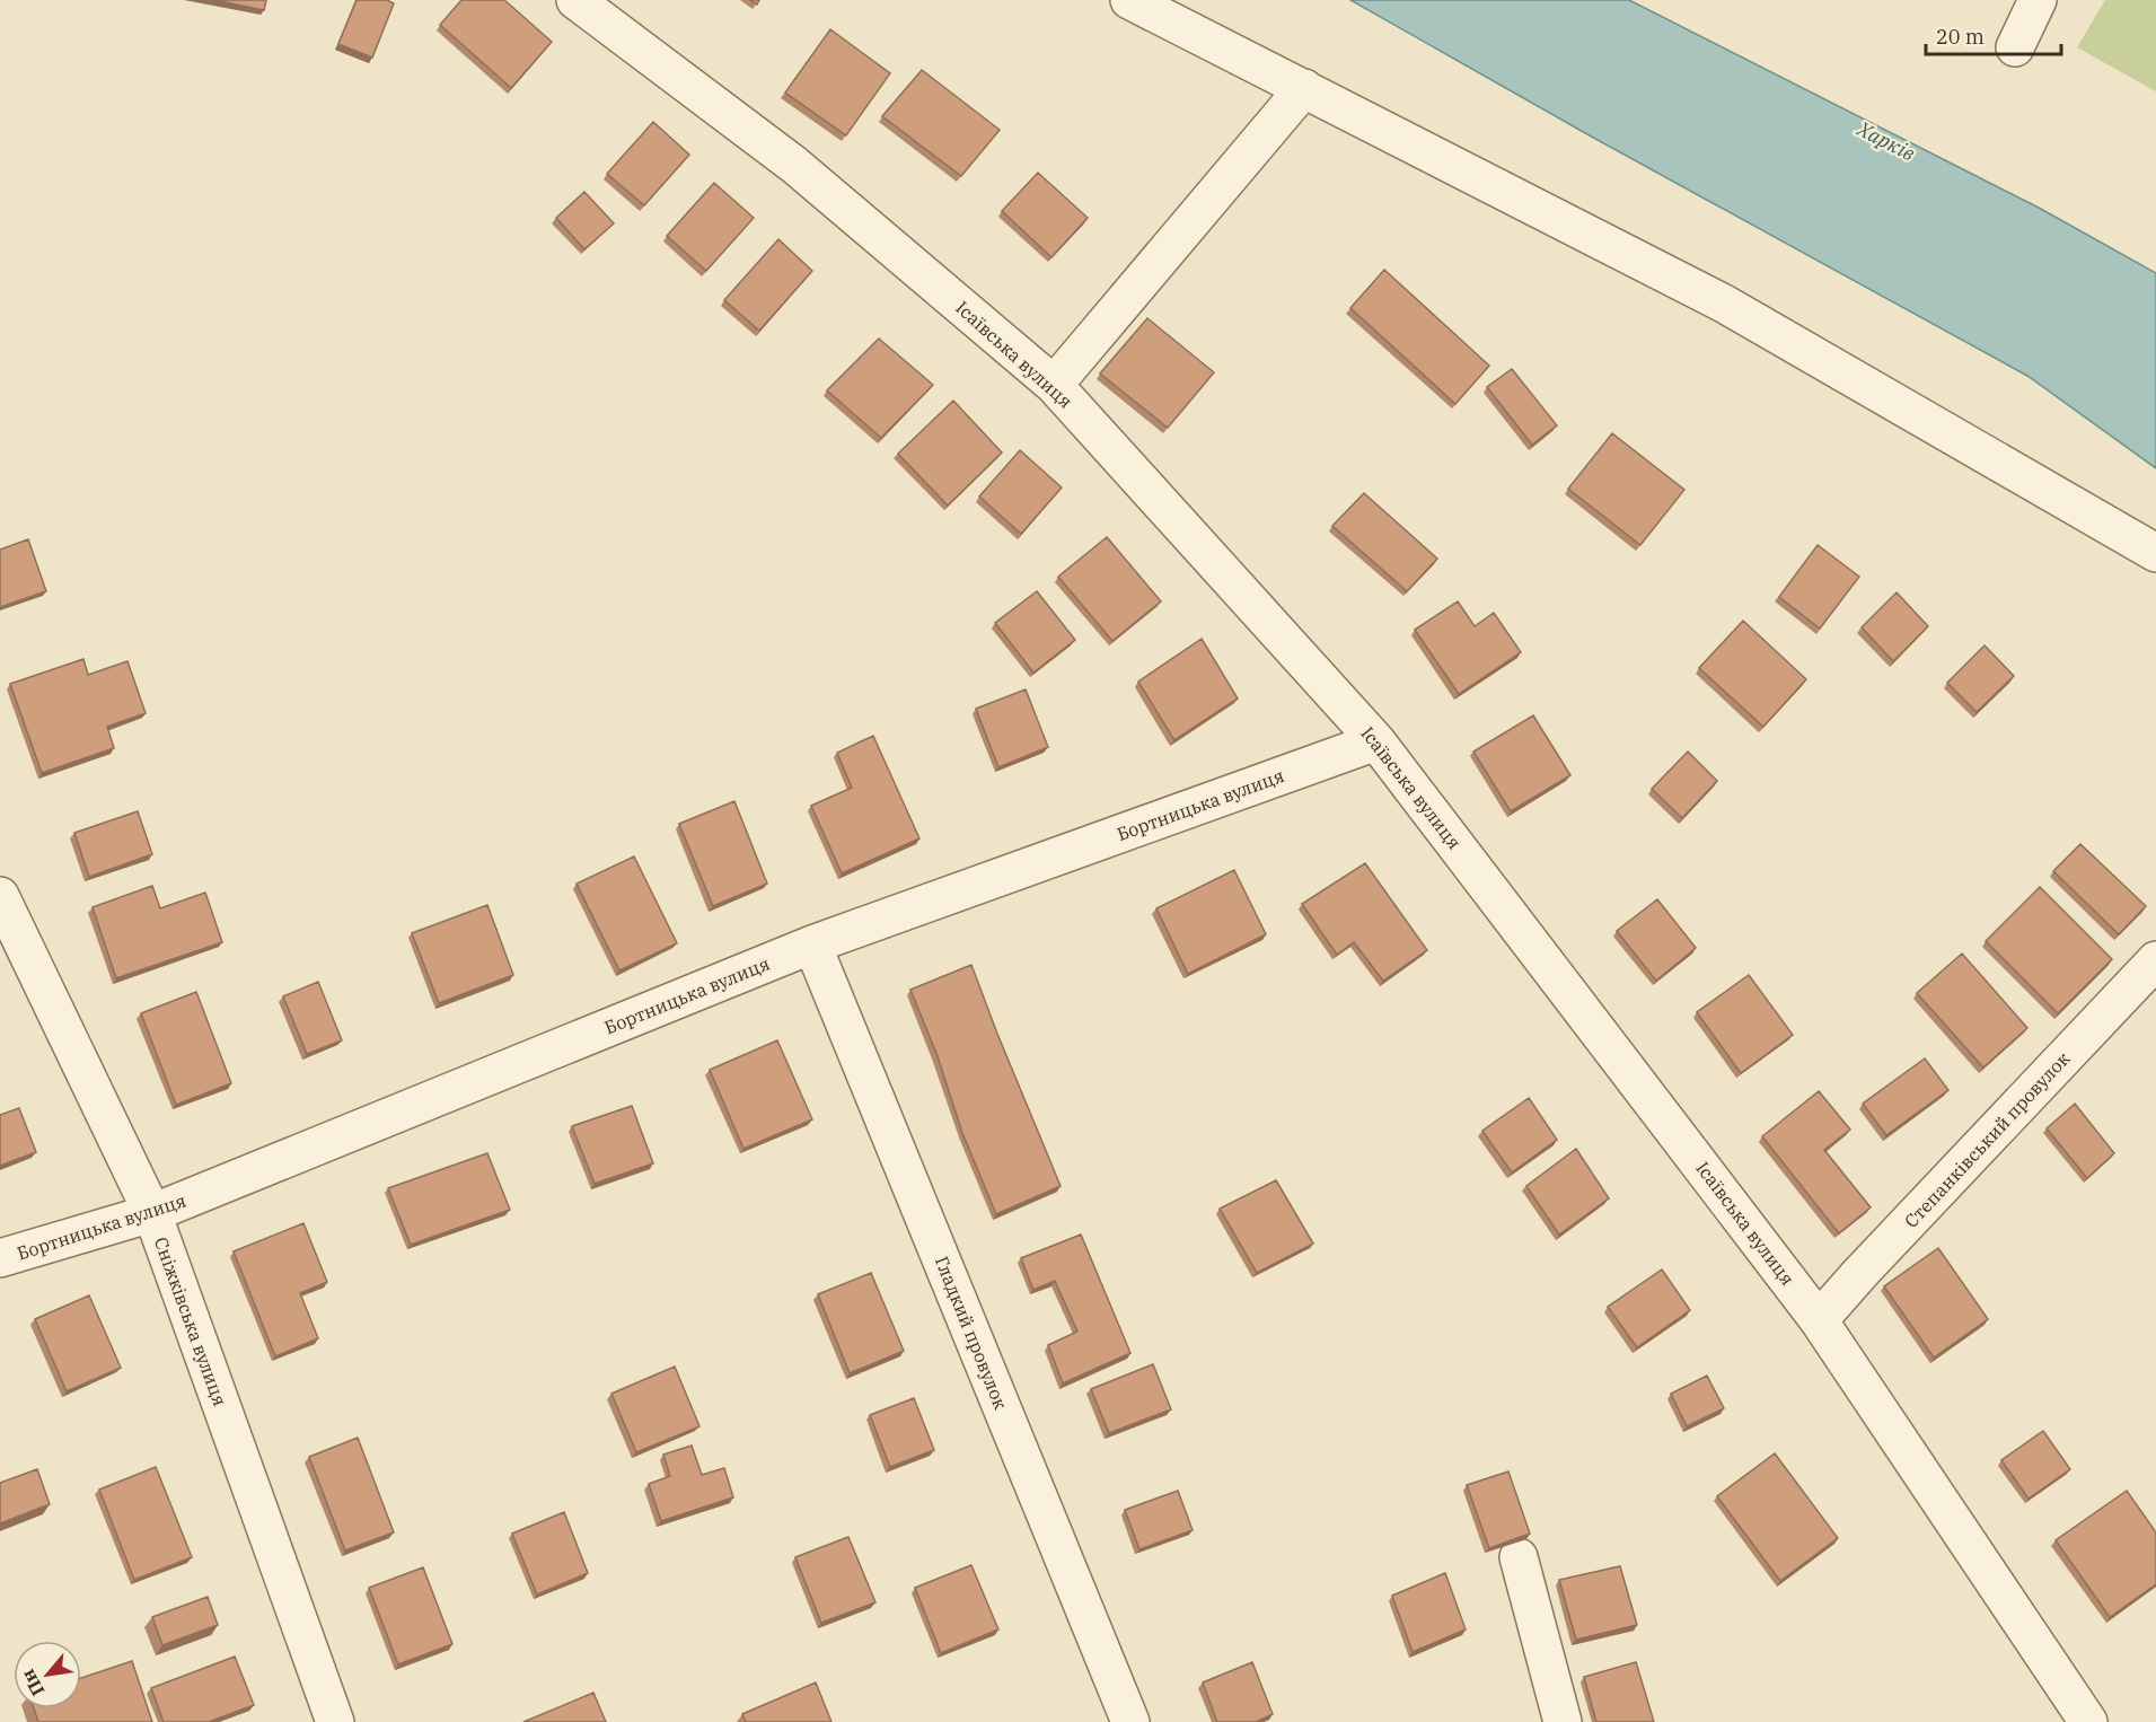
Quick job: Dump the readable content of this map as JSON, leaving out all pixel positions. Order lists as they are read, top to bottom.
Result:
{
  "streets": {
    "street": [
      "Ісаївська вулиця",
      "Бортницька вулиця",
      "Степанківський провулок",
      "Сніжківська вулиця",
      "Гладкий провулок"
    ]
  },
  "crossings": [
    ["Ісаївська вулиця", "Бортницька вулиця"],
    ["Ісаївська вулиця", "Степанківський провулок"],
    ["Бортницька вулиця", "Сніжківська вулиця"],
    ["Бортницька вулиця", "Гладкий провулок"]
  ],
  "water": ["Харків"],
  "scale_bar": "20 m",
  "north": "bottom left"
}
